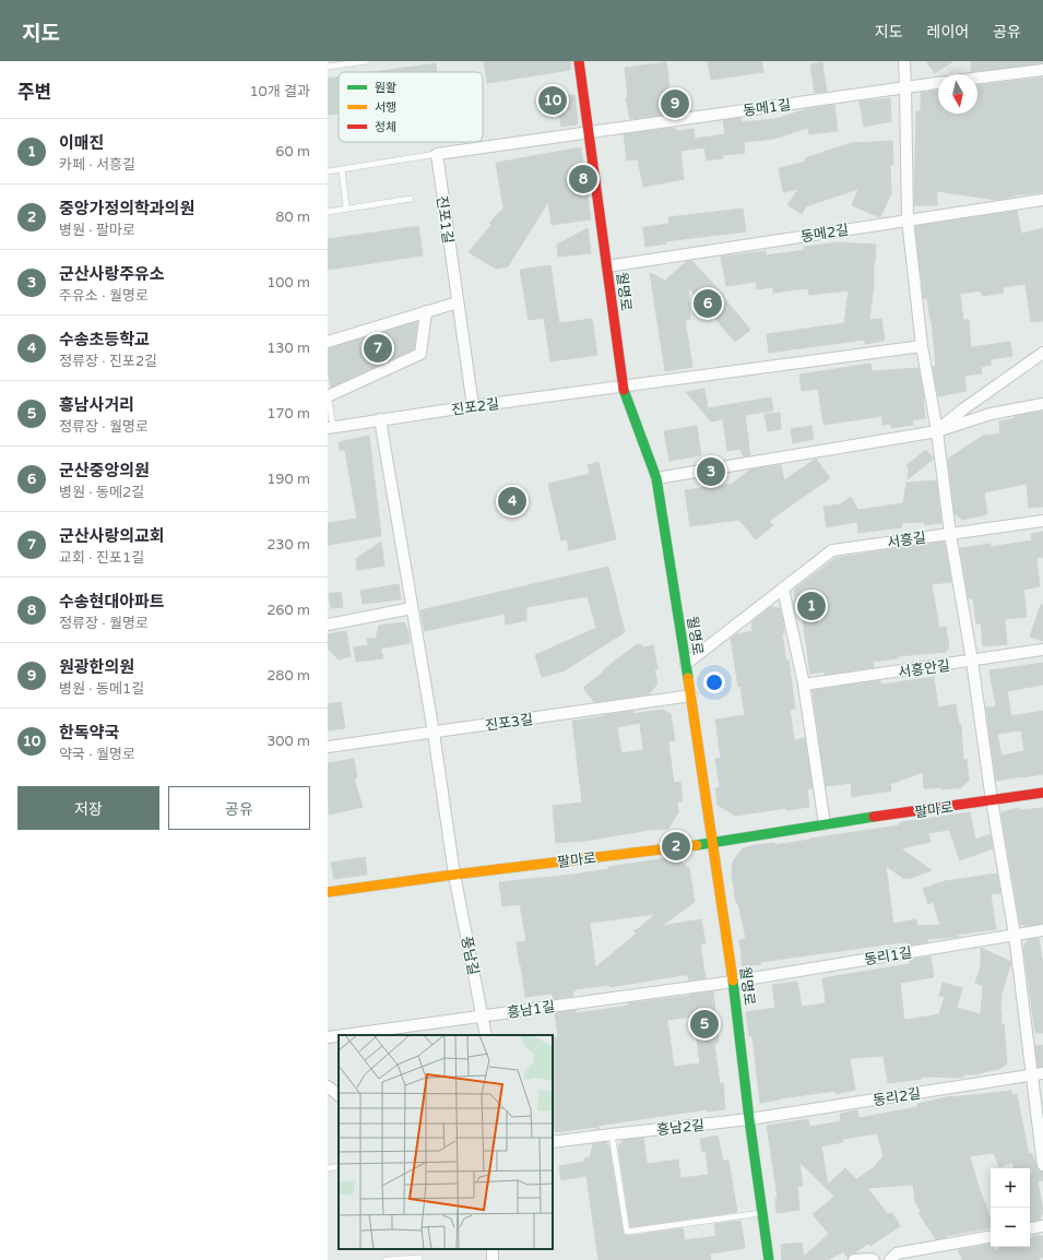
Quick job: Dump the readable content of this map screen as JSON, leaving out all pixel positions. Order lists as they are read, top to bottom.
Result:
{
  "streets": {
    "street": [
      "동메1길",
      "진포1길",
      "동메2길",
      "월명로",
      "진포2길",
      "서흥길",
      "서흥안길",
      "진포3길",
      "팔마로",
      "풍남길",
      "동리1길",
      "흥남1길",
      "동리2길",
      "흥남2길"
    ]
  },
  "crossings": [
    ["동메1길", "월명로"],
    ["진포1길", "진포2길"],
    ["동메2길", "월명로"],
    ["월명로", "진포2길"],
    ["월명로", "서흥길"],
    ["월명로", "진포3길"],
    ["월명로", "팔마로"],
    ["월명로", "동리1길"],
    ["월명로", "흥남1길"],
    ["월명로", "동리2길"],
    ["월명로", "흥남2길"],
    ["진포2길", "풍남길"],
    ["진포3길", "풍남길"],
    ["팔마로", "풍남길"],
    ["풍남길", "흥남1길"],
    ["동리1길", "흥남1길"],
    ["동리2길", "흥남2길"]
  ],
  "legend": ["원활", "서행", "정체"],
  "north": "bottom",
  "page": {
    "header": "지도",
    "nav": ["지도", "레이어", "공유"],
    "heading": ["주변", "10개 결과"],
    "pins": [
      "10",
      "9",
      "8",
      "6",
      "7",
      "3",
      "4",
      "1",
      "2",
      "5"
    ],
    "list": [
      {
        "mark": "1",
        "name": "이매진",
        "note": "카페 · 서흥길",
        "value": "60 m"
      },
      {
        "mark": "2",
        "name": "중앙가정의학과의원",
        "note": "병원 · 팔마로",
        "value": "80 m"
      },
      {
        "mark": "3",
        "name": "군산사랑주유소",
        "note": "주유소 · 월명로",
        "value": "100 m"
      },
      {
        "mark": "4",
        "name": "수송초등학교",
        "note": "정류장 · 진포2길",
        "value": "130 m"
      },
      {
        "mark": "5",
        "name": "흥남사거리",
        "note": "정류장 · 월명로",
        "value": "170 m"
      },
      {
        "mark": "6",
        "name": "군산중앙의원",
        "note": "병원 · 동메2길",
        "value": "190 m"
      },
      {
        "mark": "7",
        "name": "군산사랑의교회",
        "note": "교회 · 진포1길",
        "value": "230 m"
      },
      {
        "mark": "8",
        "name": "수송현대아파트",
        "note": "정류장 · 월명로",
        "value": "260 m"
      },
      {
        "mark": "9",
        "name": "원광한의원",
        "note": "병원 · 동메1길",
        "value": "280 m"
      },
      {
        "mark": "10",
        "name": "한독약국",
        "note": "약국 · 월명로",
        "value": "300 m"
      }
    ],
    "buttons": ["저장", "공유"],
    "map_buttons": ["+", "−"]
  }
}
